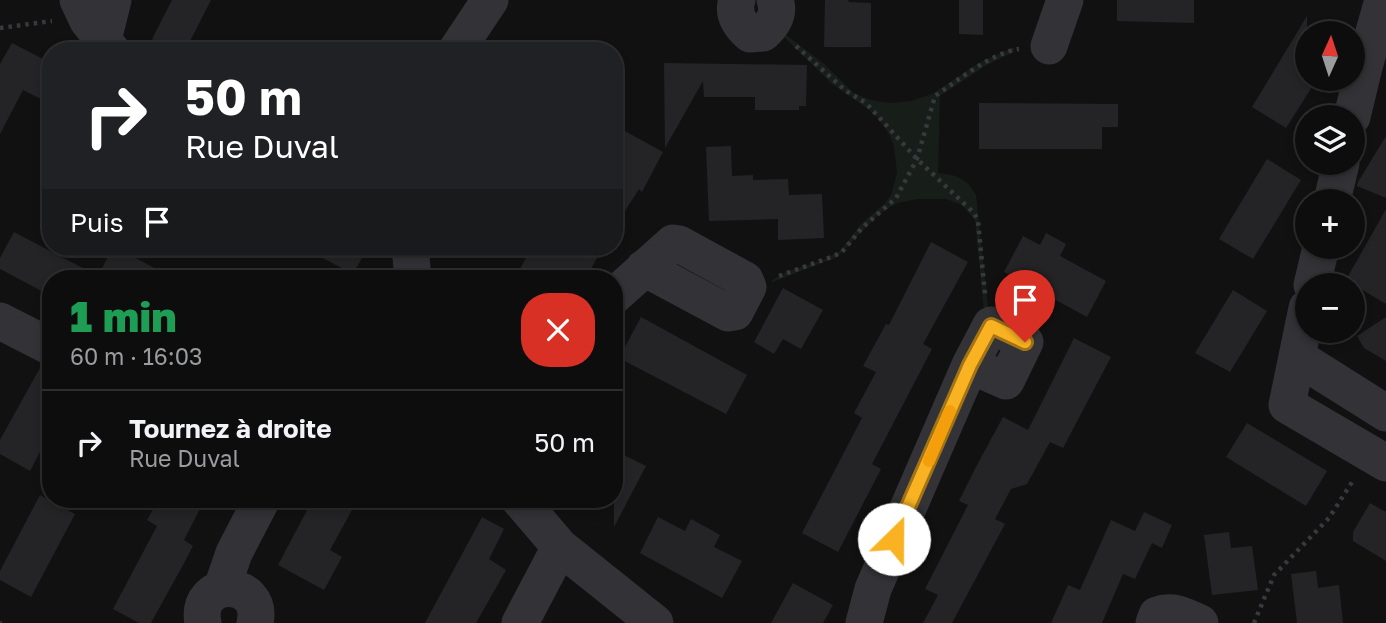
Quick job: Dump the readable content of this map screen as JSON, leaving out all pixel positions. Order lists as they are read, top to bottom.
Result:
{
  "north": "top",
  "page": {
    "map_buttons": ["+", "−"],
    "turn": ["50 m", "Rue Duval"],
    "then": "Puis",
    "heading": ["1 min", "60 m · 16:03"],
    "list": [
      {
        "name": "Tournez à droite",
        "note": "Rue Duval",
        "value": "50 m"
      }
    ]
  }
}
